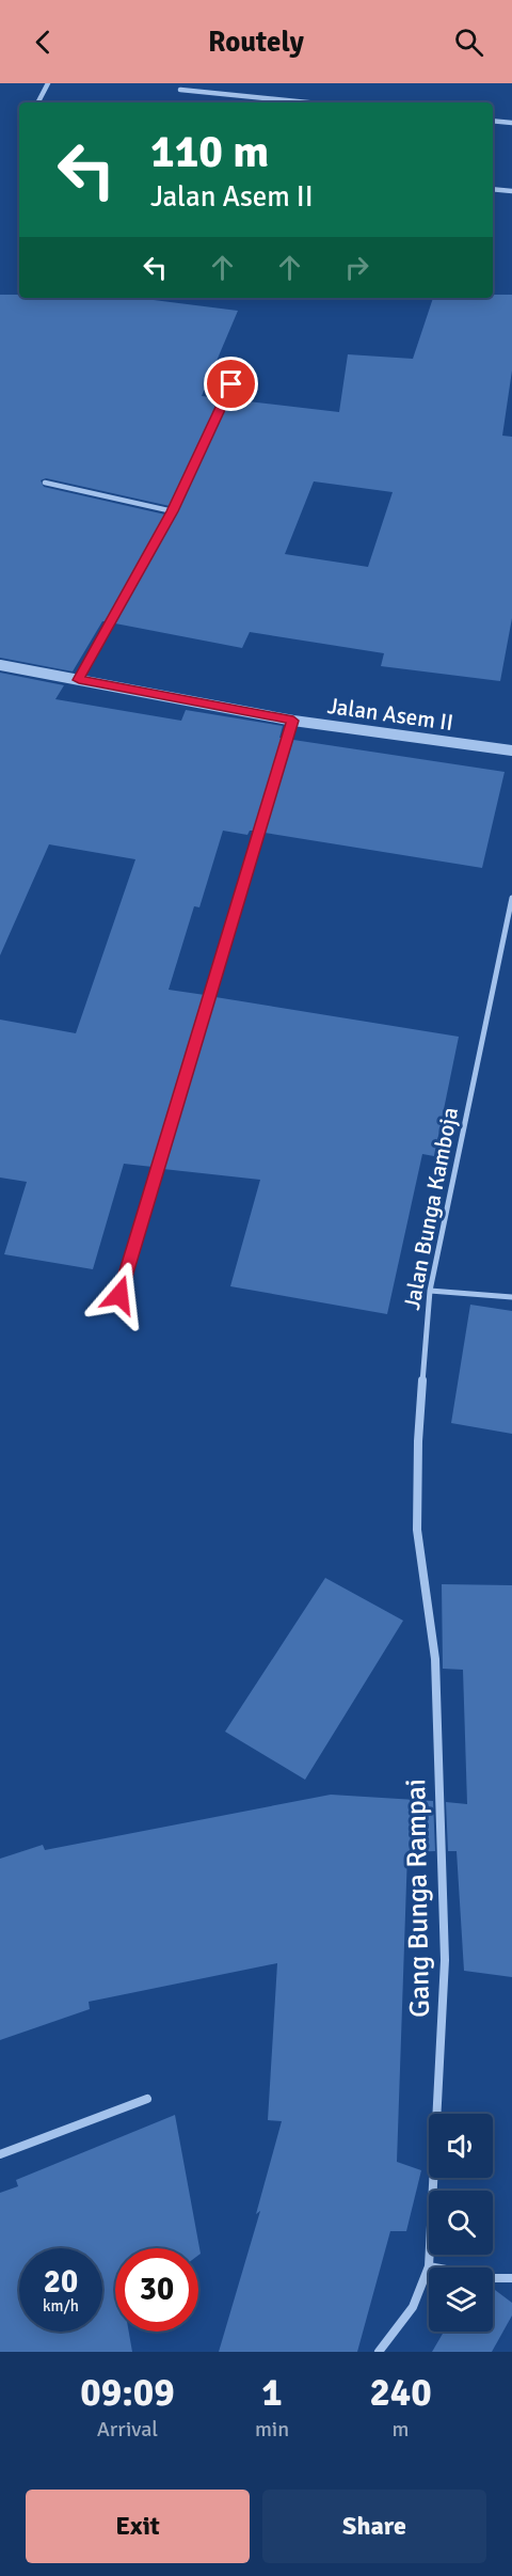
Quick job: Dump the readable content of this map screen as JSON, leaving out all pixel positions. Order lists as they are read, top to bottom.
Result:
{
  "streets": {
    "street": ["Jalan Asem II", "Jalan Bunga Kamboja", "Gang Bunga Rampai"]
  },
  "crossings": [
    ["Jalan Bunga Kamboja", "Gang Bunga Rampai"]
  ],
  "page": {
    "header": "Routely",
    "turn": ["110 m", "Jalan Asem II"],
    "speed": "20 km/h",
    "limit": "30",
    "eta": [
      "09:09",
      "Arrival",
      "1",
      "min",
      "240",
      "m"
    ],
    "buttons": ["Exit", "Share"]
  }
}
